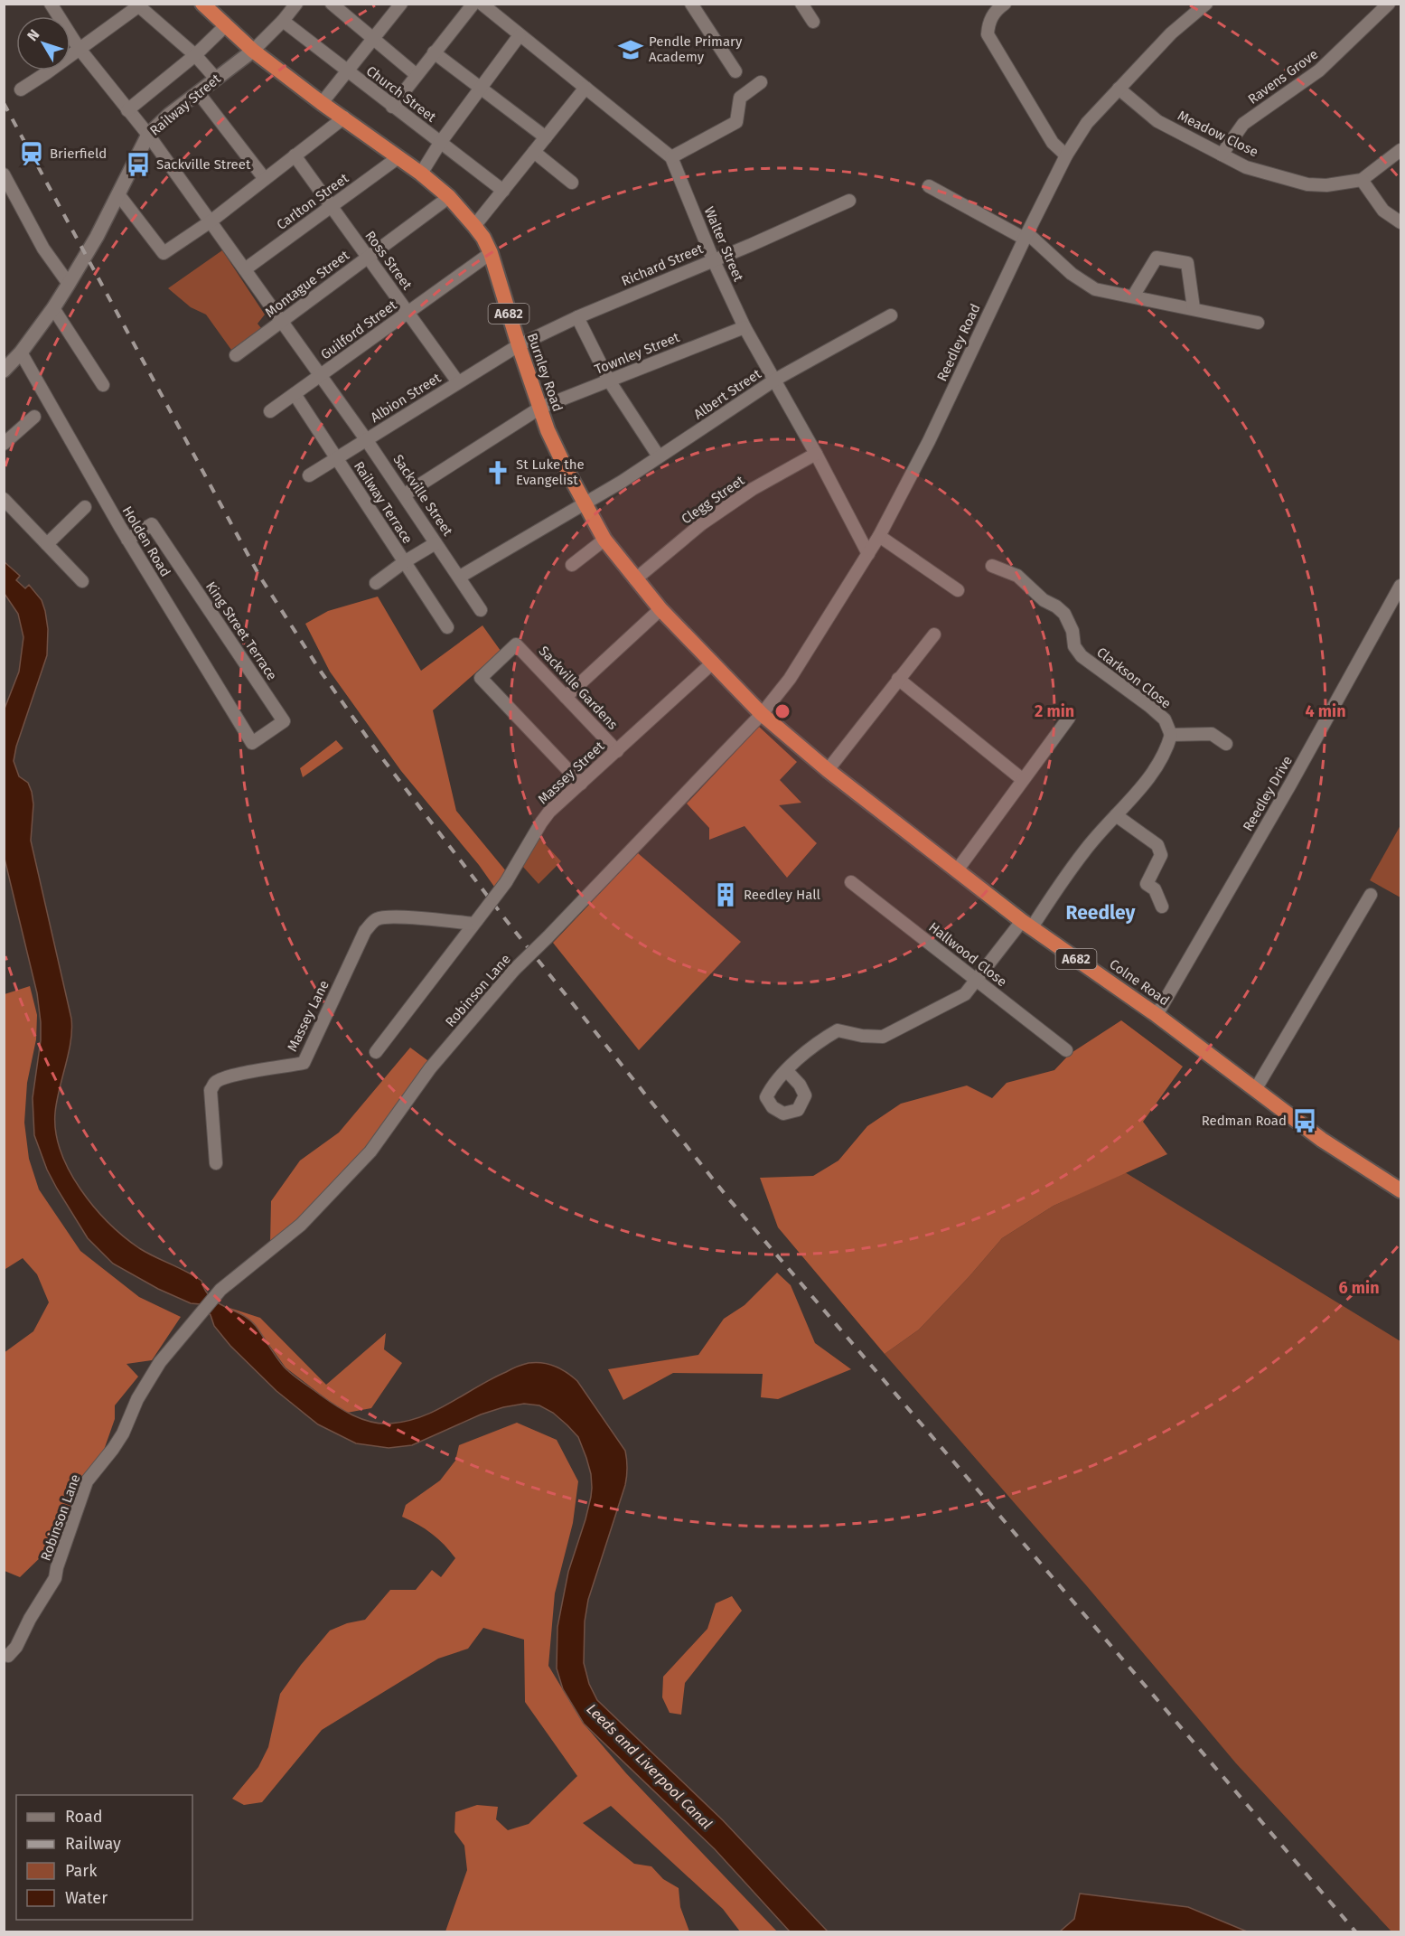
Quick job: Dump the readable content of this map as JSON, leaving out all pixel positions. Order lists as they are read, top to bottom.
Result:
{
  "streets": {
    "highway": ["A682", "Burnley Road", "Colne Road"],
    "main road": ["Railway Street"],
    "street": [
      "Ravens Grove",
      "Church Street",
      "Meadow Close",
      "Carlton Street",
      "Walter Street",
      "Ross Street",
      "Richard Street",
      "Montague Street",
      "Guilford Street",
      "Reedley Road",
      "Townley Street",
      "Albert Street",
      "Albion Street",
      "Sackville Street",
      "Clegg Street",
      "Railway Terrace",
      "Holden Road",
      "King Street Terrace",
      "Clarkson Close",
      "Sackville Gardens",
      "Massey Street",
      "Reedley Drive",
      "Hallwood Close",
      "Robinson Lane",
      "Massey Lane"
    ]
  },
  "crossings": [
    ["Ravens Grove", "Meadow Close"],
    ["Railway Street", "A682"],
    ["Railway Street", "Burnley Road"],
    ["Railway Street", "Sackville Street"],
    ["Railway Street", "Holden Road"],
    ["Meadow Close", "Reedley Road"],
    ["Carlton Street", "Ross Street"],
    ["Carlton Street", "Burnley Road"],
    ["Carlton Street", "Sackville Street"],
    ["Walter Street", "Richard Street"],
    ["Walter Street", "Reedley Road"],
    ["Walter Street", "Townley Street"],
    ["Walter Street", "Albert Street"],
    ["Walter Street", "Clegg Street"],
    ["Ross Street", "Montague Street"],
    ["Ross Street", "Guilford Street"],
    ["Ross Street", "Albion Street"],
    ["Richard Street", "Burnley Road"],
    ["Richard Street", "Albion Street"],
    ["Montague Street", "Burnley Road"],
    ["Montague Street", "Sackville Street"],
    ["A682", "Burnley Road"],
    ["Guilford Street", "Burnley Road"],
    ["Guilford Street", "Sackville Street"],
    ["Guilford Street", "Railway Terrace"],
    ["Reedley Road", "Burnley Road"],
    ["Reedley Road", "Colne Road"],
    ["Reedley Road", "Robinson Lane"],
    ["Townley Street", "Burnley Road"],
    ["Townley Street", "Sackville Street"],
    ["Burnley Road", "Albert Street"],
    ["Burnley Road", "Albion Street"],
    ["Burnley Road", "Clegg Street"],
    ["Burnley Road", "Massey Street"],
    ["Burnley Road", "Colne Road"],
    ["Burnley Road", "Robinson Lane"],
    ["Albert Street", "Sackville Street"],
    ["Albion Street", "Sackville Street"],
    ["Albion Street", "Railway Terrace"],
    ["Holden Road", "King Street Terrace"],
    ["Sackville Gardens", "Massey Street"],
    ["Massey Street", "Massey Lane"],
    ["Reedley Drive", "Colne Road"],
    ["Colne Road", "Robinson Lane"]
  ],
  "districts": ["Reedley"],
  "water": ["Leeds and Liverpool Canal"],
  "places": {
    "school or university": ["Pendle Primary Academy"],
    "station": ["Brierfield"],
    "bus stop": ["Sackville Street", "Redman Road"],
    "church": ["St Luke the Evangelist"],
    "building": ["Reedley Hall"]
  },
  "legend": [
    "Road",
    "Railway",
    "Park",
    "Water"
  ],
  "north": "top left",
  "rings": ["2 min", "4 min", "6 min"]
}
